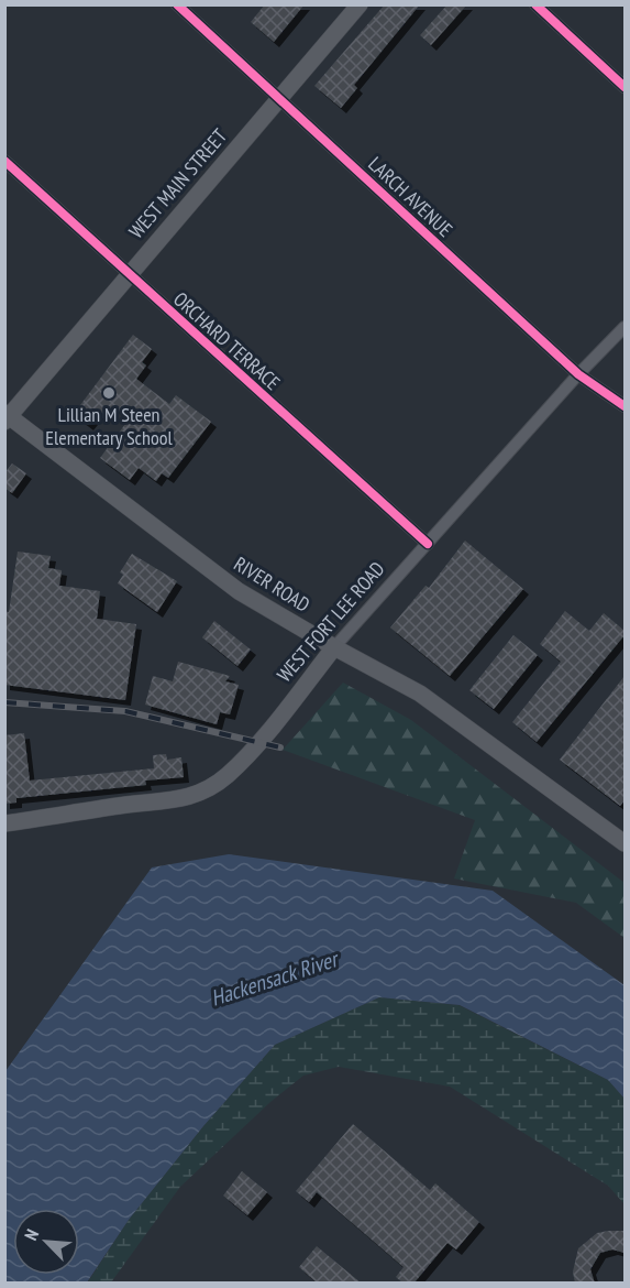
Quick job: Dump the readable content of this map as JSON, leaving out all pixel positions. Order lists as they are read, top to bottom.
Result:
{
  "streets": {
    "main road": ["WEST MAIN STREET", "RIVER ROAD", "WEST FORT LEE ROAD"],
    "street": ["LARCH AVENUE", "ORCHARD TERRACE"]
  },
  "crossings": [
    ["WEST MAIN STREET", "LARCH AVENUE"],
    ["WEST MAIN STREET", "ORCHARD TERRACE"],
    ["WEST MAIN STREET", "RIVER ROAD"],
    ["LARCH AVENUE", "WEST FORT LEE ROAD"],
    ["ORCHARD TERRACE", "WEST FORT LEE ROAD"],
    ["RIVER ROAD", "WEST FORT LEE ROAD"]
  ],
  "water": ["Hackensack River"],
  "places": ["Lillian M Steen Elementary School"],
  "north": "top left"
}
